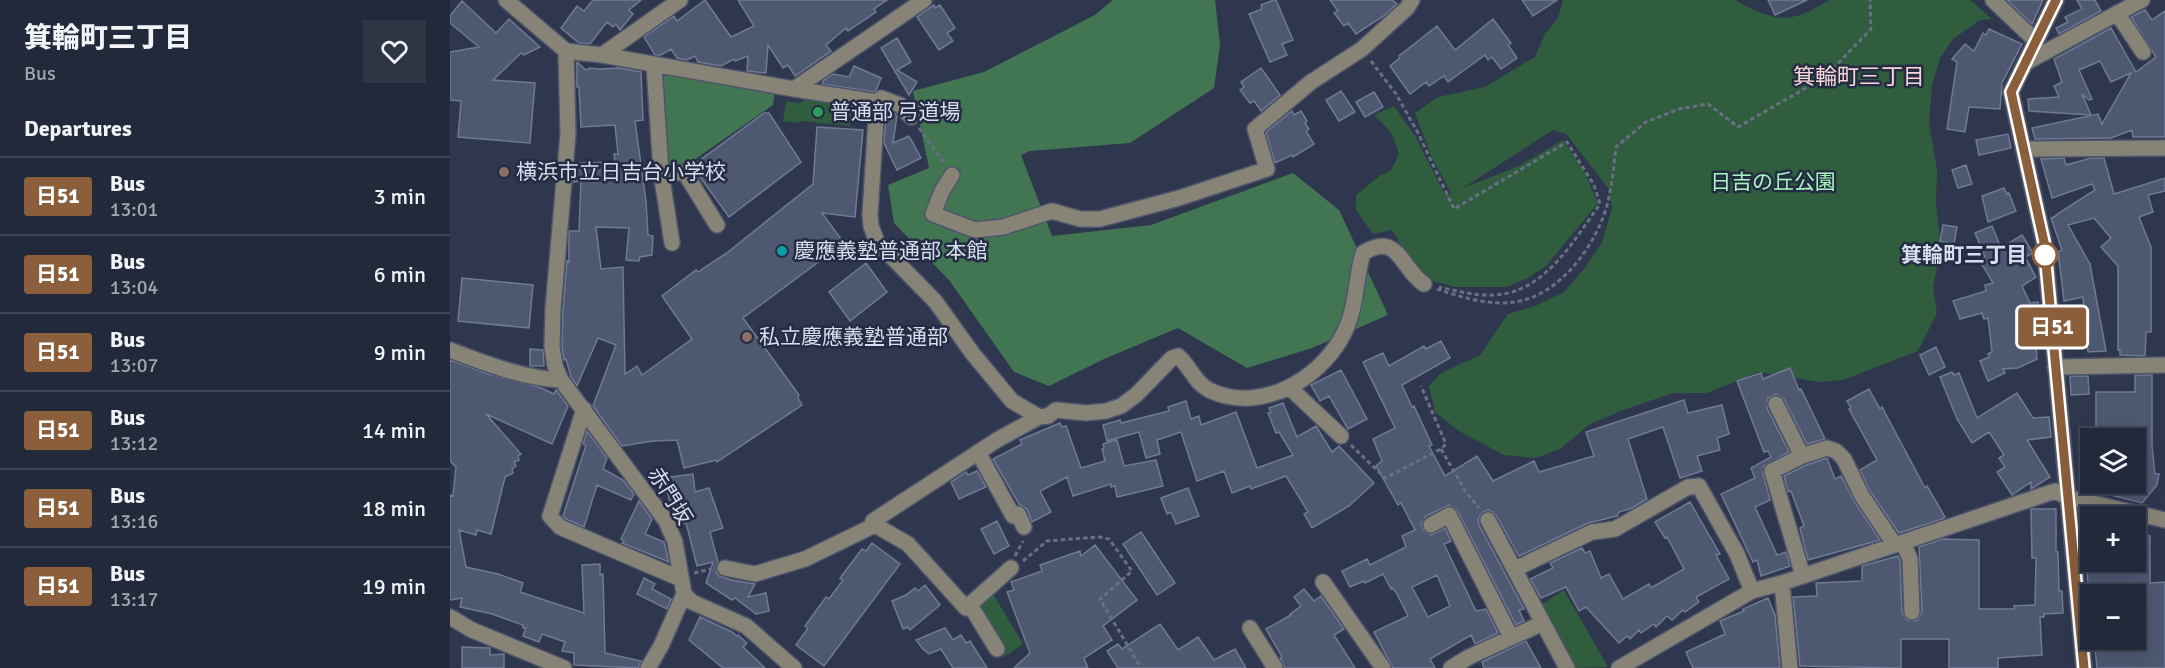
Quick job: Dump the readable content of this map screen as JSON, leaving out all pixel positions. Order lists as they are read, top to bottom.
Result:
{
  "streets": {
    "street": ["赤門坂"]
  },
  "districts": ["箕輪町三丁目"],
  "parks": ["日吉の丘公園"],
  "places": [
    "普通部 弓道場",
    "横浜市立日吉台小学校",
    "慶應義塾普通部 本館",
    "箕輪町三丁目",
    "私立慶應義塾普通部"
  ],
  "lines": ["bus line 日51"],
  "page": {
    "heading": [
      ["箕輪町三丁目", "Bus"],
      "Departures"
    ],
    "on_map": "日51",
    "list": [
      {
        "mark": "日51",
        "name": "Bus",
        "note": "13:01",
        "value": "3 min"
      },
      {
        "mark": "日51",
        "name": "Bus",
        "note": "13:04",
        "value": "6 min"
      },
      {
        "mark": "日51",
        "name": "Bus",
        "note": "13:07",
        "value": "9 min"
      },
      {
        "mark": "日51",
        "name": "Bus",
        "note": "13:12",
        "value": "14 min"
      },
      {
        "mark": "日51",
        "name": "Bus",
        "note": "13:16",
        "value": "18 min"
      },
      {
        "mark": "日51",
        "name": "Bus",
        "note": "13:17",
        "value": "19 min"
      }
    ],
    "map_buttons": ["+", "−"]
  }
}
